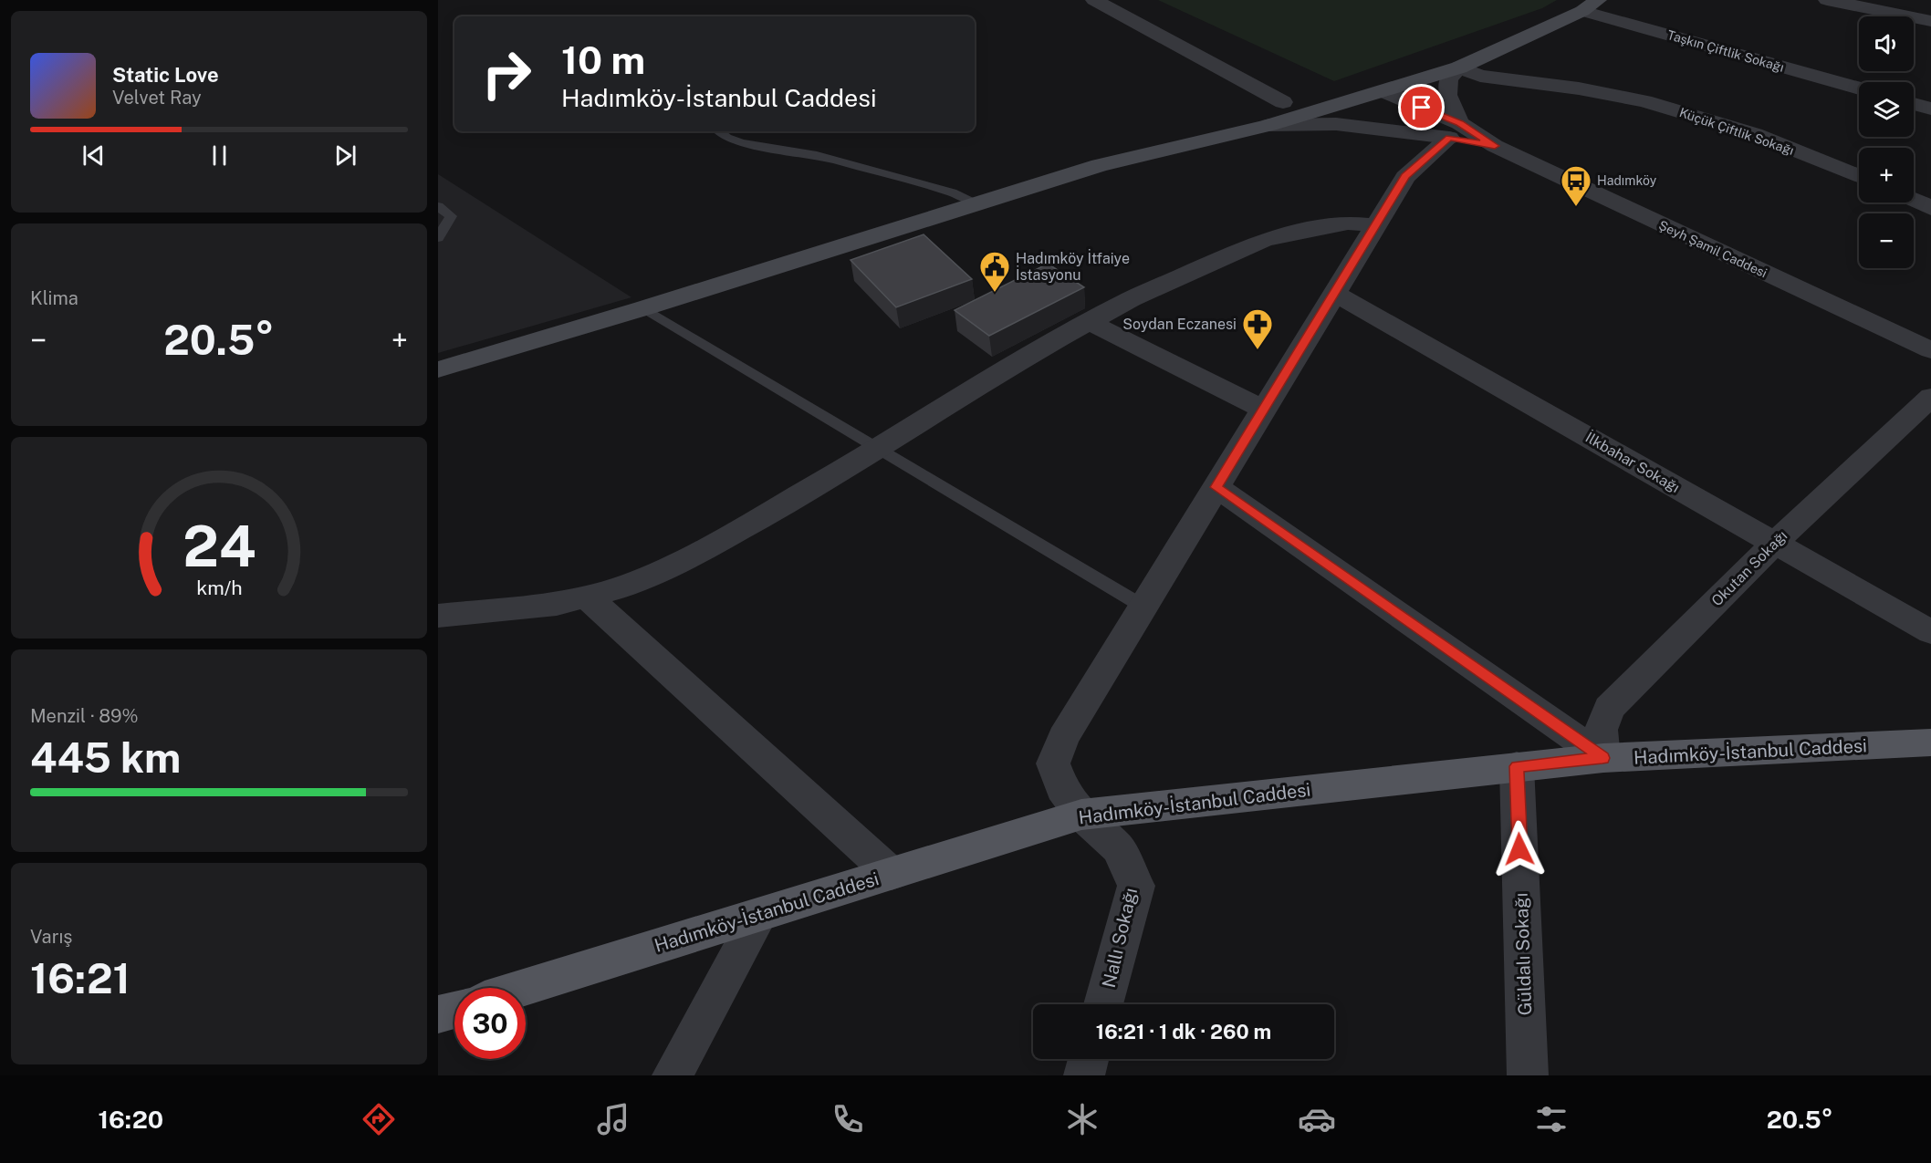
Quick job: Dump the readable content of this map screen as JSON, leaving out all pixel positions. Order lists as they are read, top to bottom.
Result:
{
  "streets": {
    "main road": ["Hadımköy-İstanbul Caddesi"],
    "street": [
      "Taşkın Çiftlik Sokağı",
      "Küçük Çiftlik Sokağı",
      "Şeyh Şamil Caddesi",
      "İlkbahar Sokağı",
      "Okutan Sokağı",
      "Nallı Sokağı",
      "Güldalı Sokağı"
    ]
  },
  "crossings": [
    ["Şeyh Şamil Caddesi", "Nallı Sokağı"],
    ["İlkbahar Sokağı", "Okutan Sokağı"],
    ["İlkbahar Sokağı", "Nallı Sokağı"],
    ["Okutan Sokağı", "Hadımköy-İstanbul Caddesi"],
    ["Hadımköy-İstanbul Caddesi", "Nallı Sokağı"],
    ["Hadımköy-İstanbul Caddesi", "Güldalı Sokağı"]
  ],
  "places": {
    "bus stop": ["Hadımköy"],
    "public building": ["Hadımköy İtfaiye İstasyonu"],
    "pharmacy": ["Soydan Eczanesi"]
  },
  "page": {
    "map_buttons": ["+", "−"],
    "turn": ["10 m", "Hadımköy-İstanbul Caddesi"],
    "song": ["Static Love", "Velvet Ray"],
    "tile": [
      "Klima",
      ["Menzil · 89%", "445 km"],
      ["Varış", "16:21"]
    ],
    "heat": ["−", "20.5°", "+"],
    "limit": "30",
    "trip": "16:21 · 1 dk · 260 m",
    "tabs": ["16:20", "20.5°"],
    "gauge": ["24", "km/h"]
  }
}
